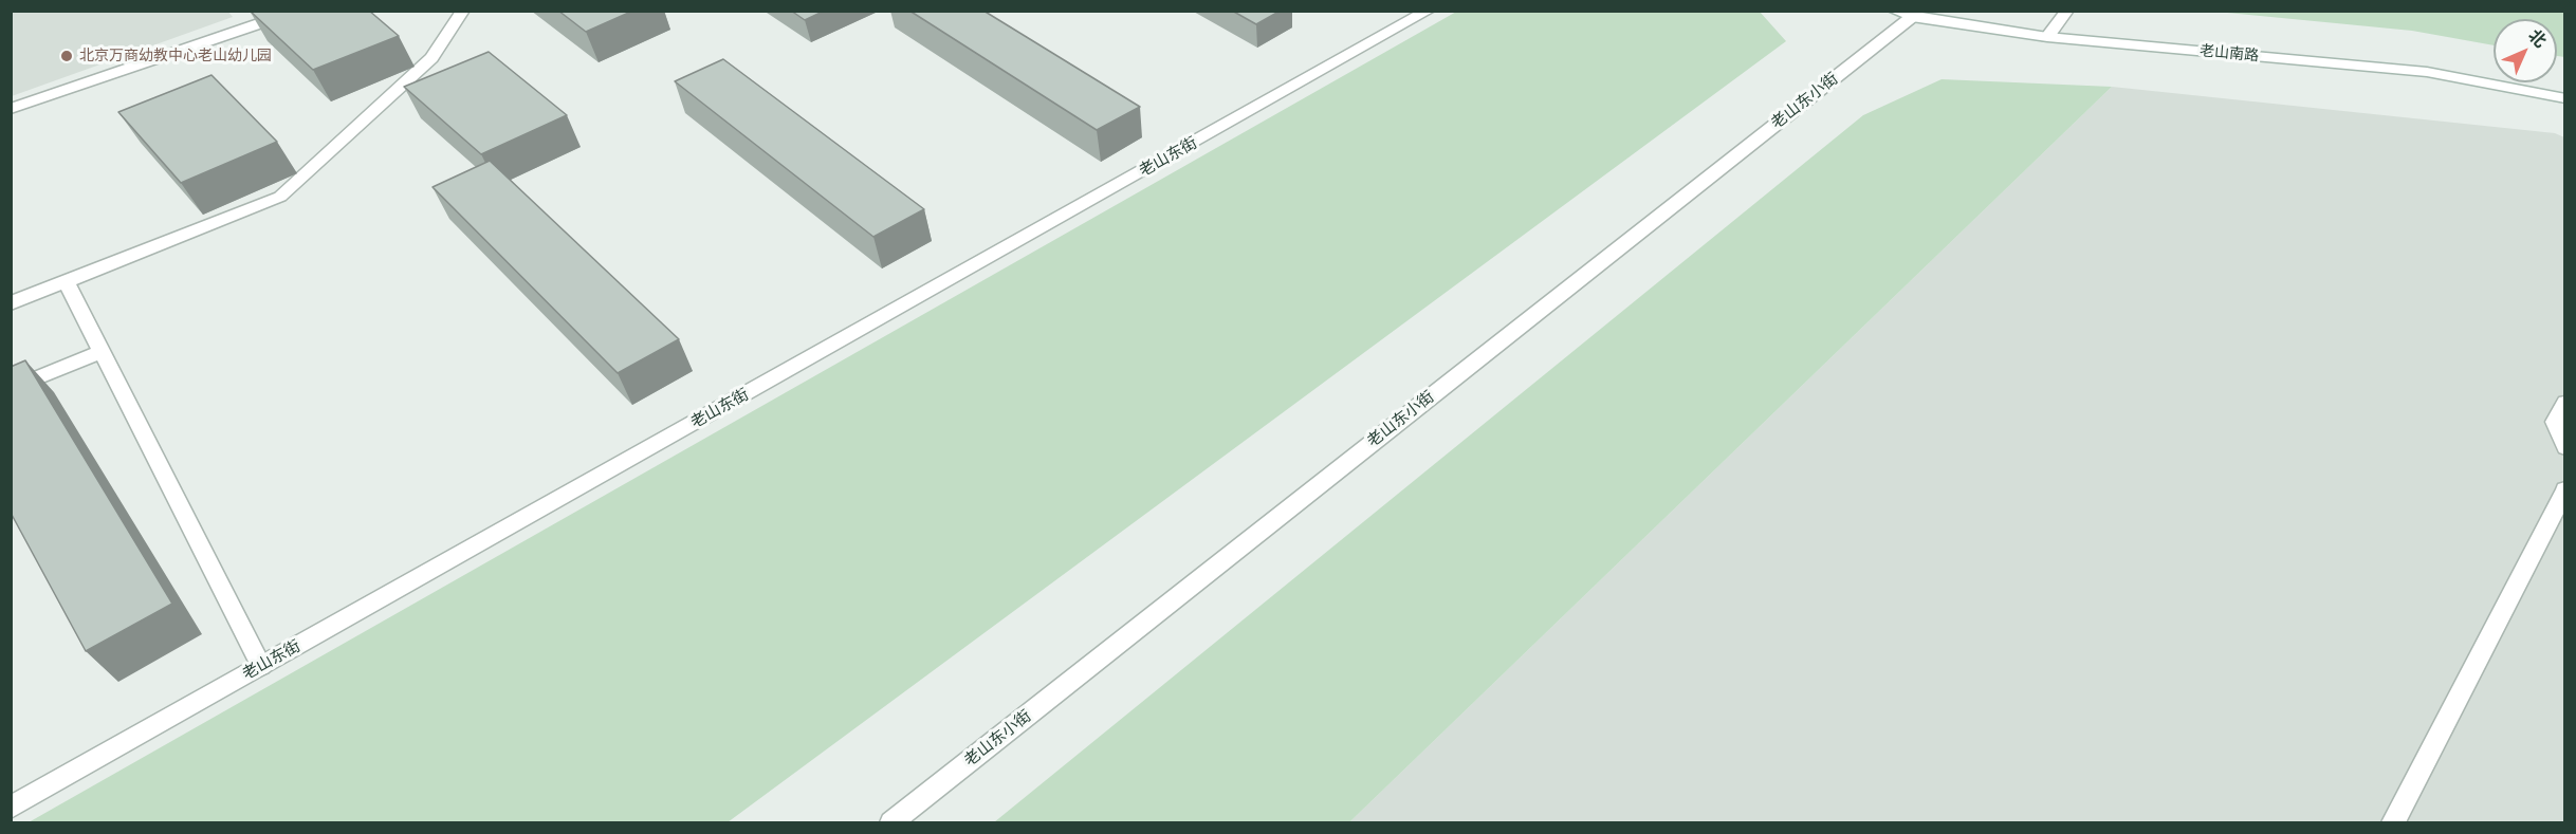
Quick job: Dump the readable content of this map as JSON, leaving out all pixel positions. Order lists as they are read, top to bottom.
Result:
{
  "streets": {
    "street": ["老山南路", "老山东小街", "老山东街"]
  },
  "crossings": [
    ["老山南路", "老山东小街"]
  ],
  "places": ["北京万商幼教中心老山幼儿园"],
  "north": "top right"
}
